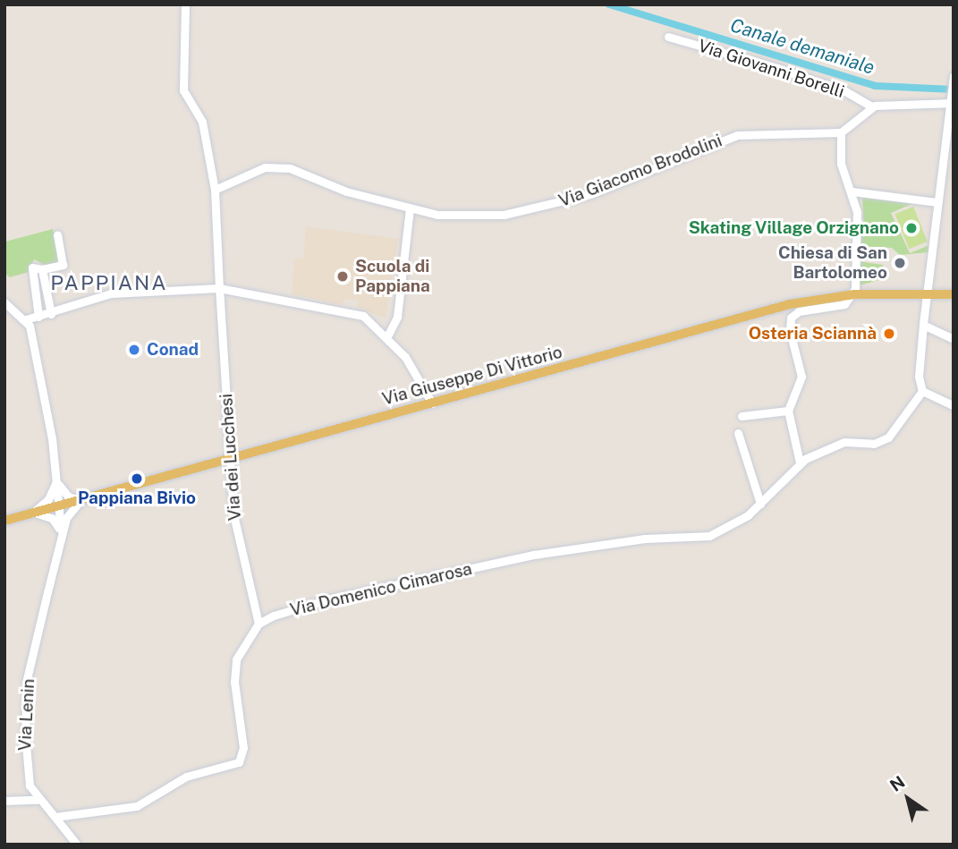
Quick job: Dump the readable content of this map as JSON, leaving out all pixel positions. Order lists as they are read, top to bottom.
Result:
{
  "streets": {
    "main road": ["Via Giuseppe Di Vittorio"],
    "street": [
      "Via Giovanni Borelli",
      "Via Giacomo Brodolini",
      "Via dei Lucchesi",
      "Via Domenico Cimarosa",
      "Via Lenin"
    ]
  },
  "crossings": [
    ["Via Giuseppe Di Vittorio", "Via dei Lucchesi"],
    ["Via Giuseppe Di Vittorio", "Via Lenin"],
    ["Via dei Lucchesi", "Via Domenico Cimarosa"],
    ["Via Domenico Cimarosa", "Via Lenin"]
  ],
  "districts": ["PAPPIANA"],
  "water": ["Canale demaniale"],
  "places": [
    "Skating Village Orzignano",
    "Chiesa di San Bartolomeo",
    "Scuola di Pappiana",
    "Osteria Sciannà",
    "Conad",
    "Pappiana Bivio"
  ],
  "north": "top left"
}
